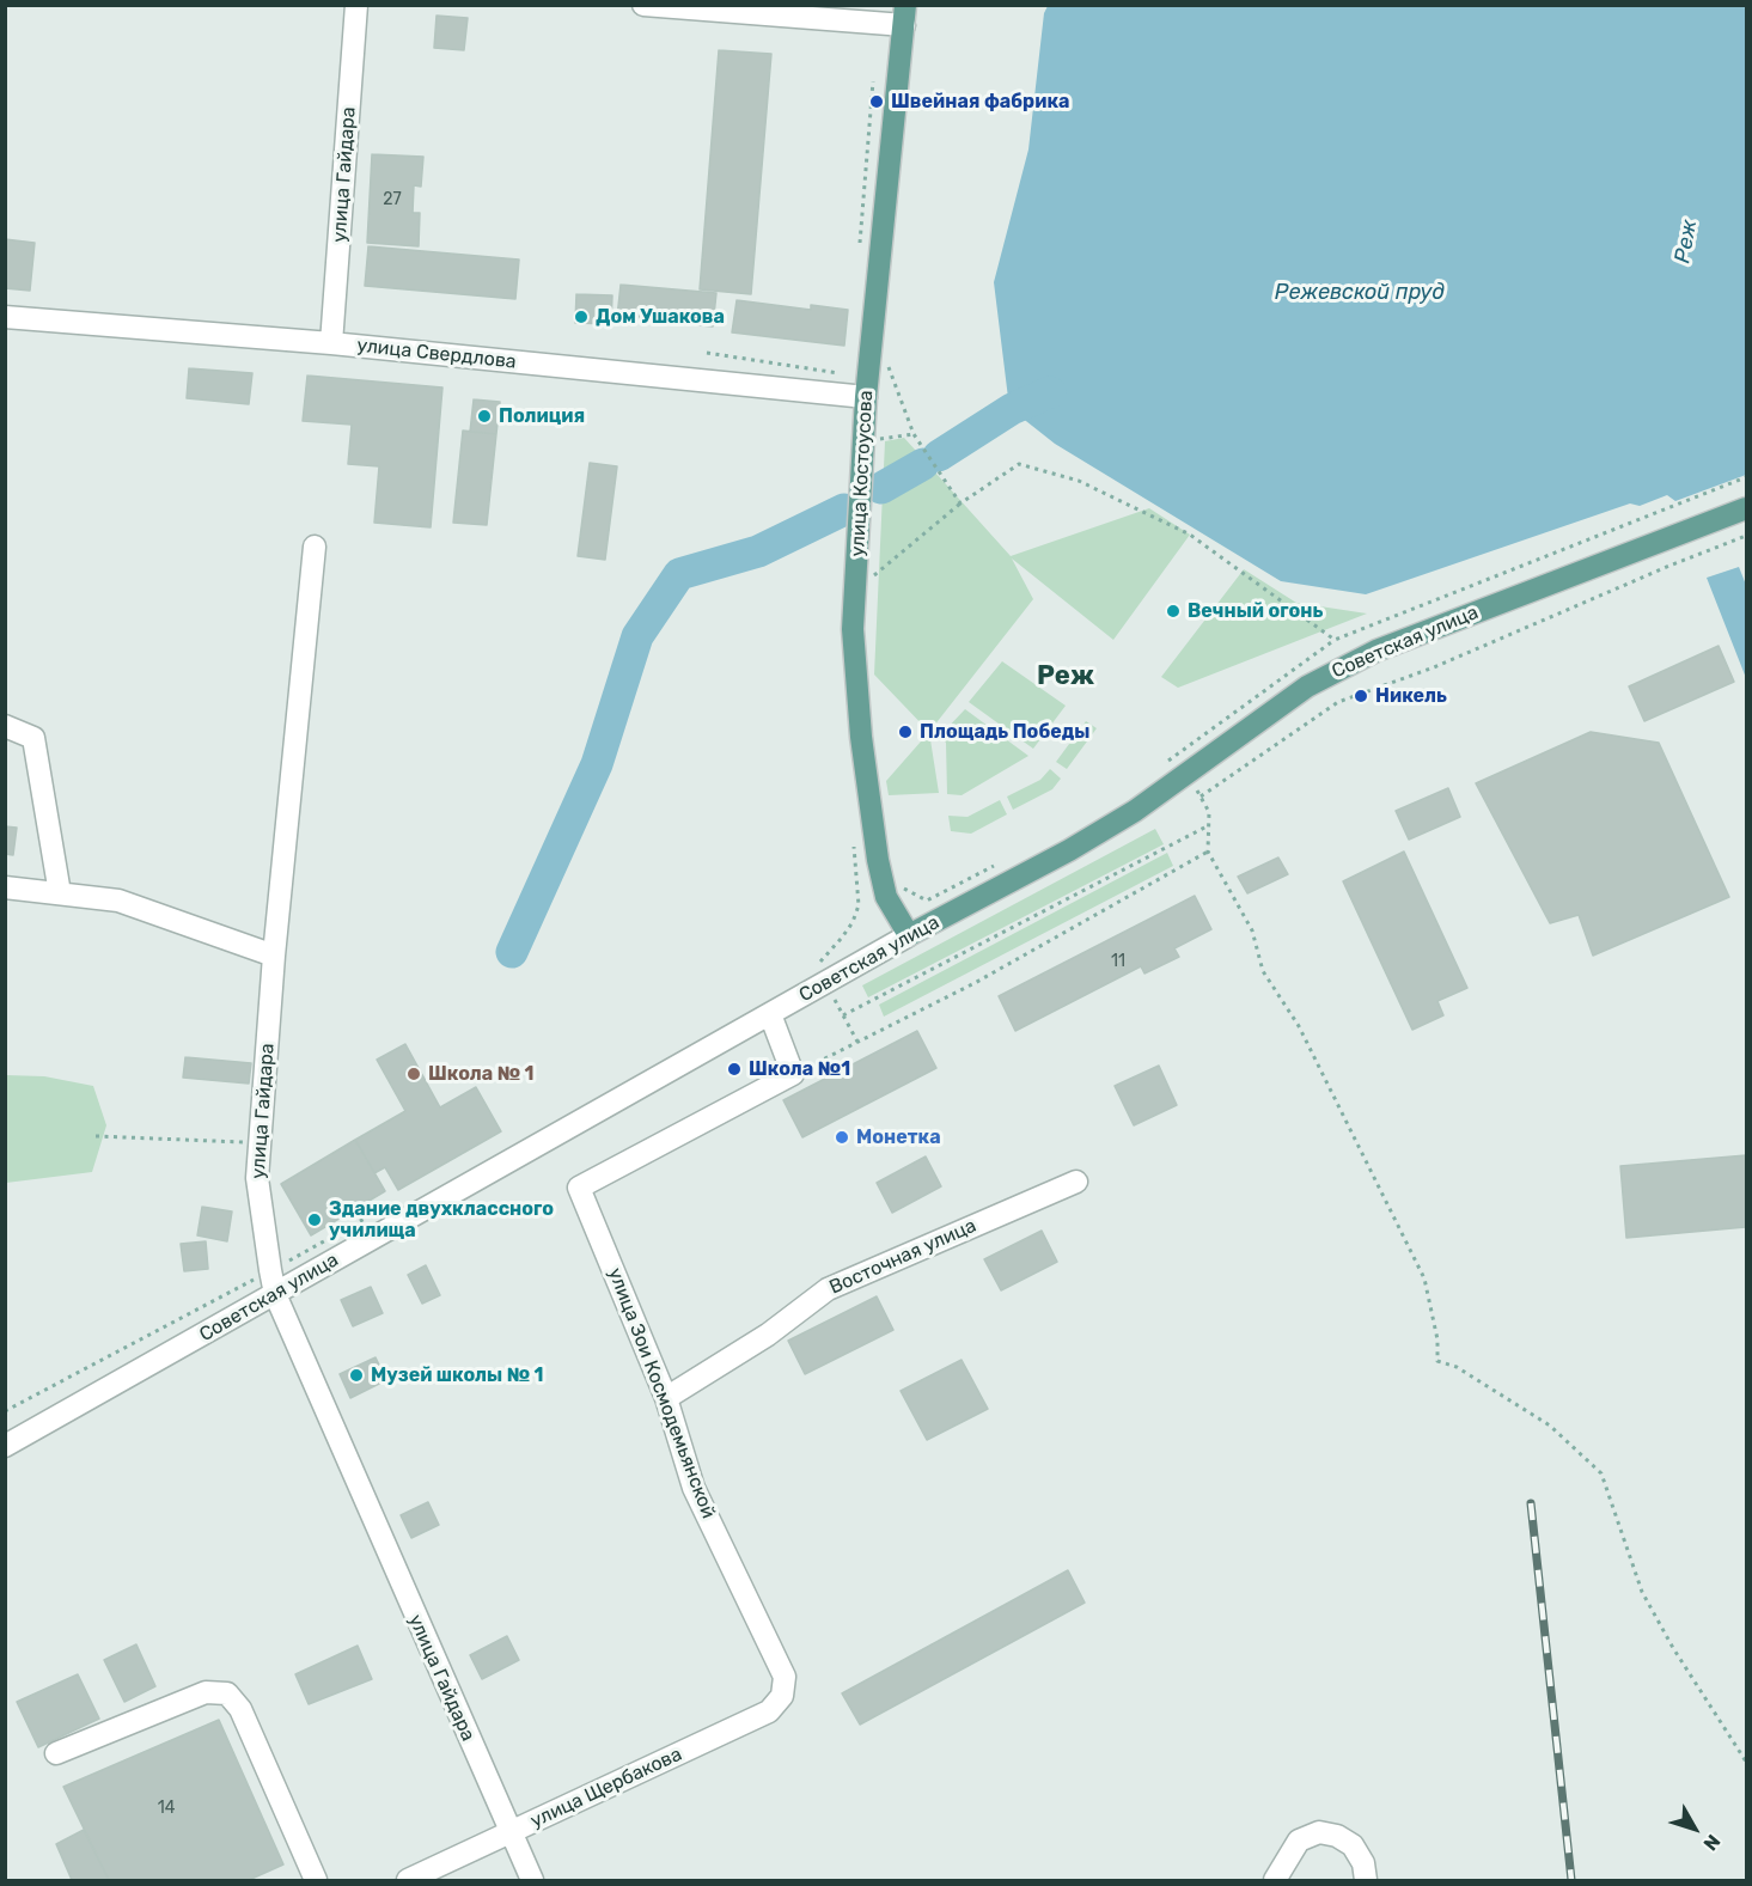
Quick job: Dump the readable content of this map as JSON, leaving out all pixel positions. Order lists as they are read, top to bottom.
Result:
{
  "streets": {
    "main road": ["улица Костоусова", "Советская улица"],
    "street": [
      "улица Гайдара",
      "улица Свердлова",
      "Восточная улица",
      "улица Зои Космодемьянской",
      "улица Щербакова"
    ]
  },
  "crossings": [
    ["улица Гайдара", "улица Свердлова"],
    ["улица Гайдара", "Советская улица"],
    ["улица Гайдара", "улица Щербакова"],
    ["улица Свердлова", "улица Костоусова"],
    ["улица Костоусова", "Советская улица"],
    ["Восточная улица", "улица Зои Космодемьянской"],
    ["улица Зои Космодемьянской", "улица Щербакова"]
  ],
  "districts": ["Реж"],
  "water": ["Реж", "Режевской пруд"],
  "places": [
    "Швейная фабрика",
    "Дом Ушакова",
    "Полиция",
    "Вечный огонь",
    "Никель",
    "Площадь Победы",
    "Школа №1",
    "Школа № 1",
    "Монетка",
    "Здание двухклассного училища",
    "Музей школы № 1"
  ],
  "house_numbers": ["27", "11", "14"],
  "north": "bottom right"
}
